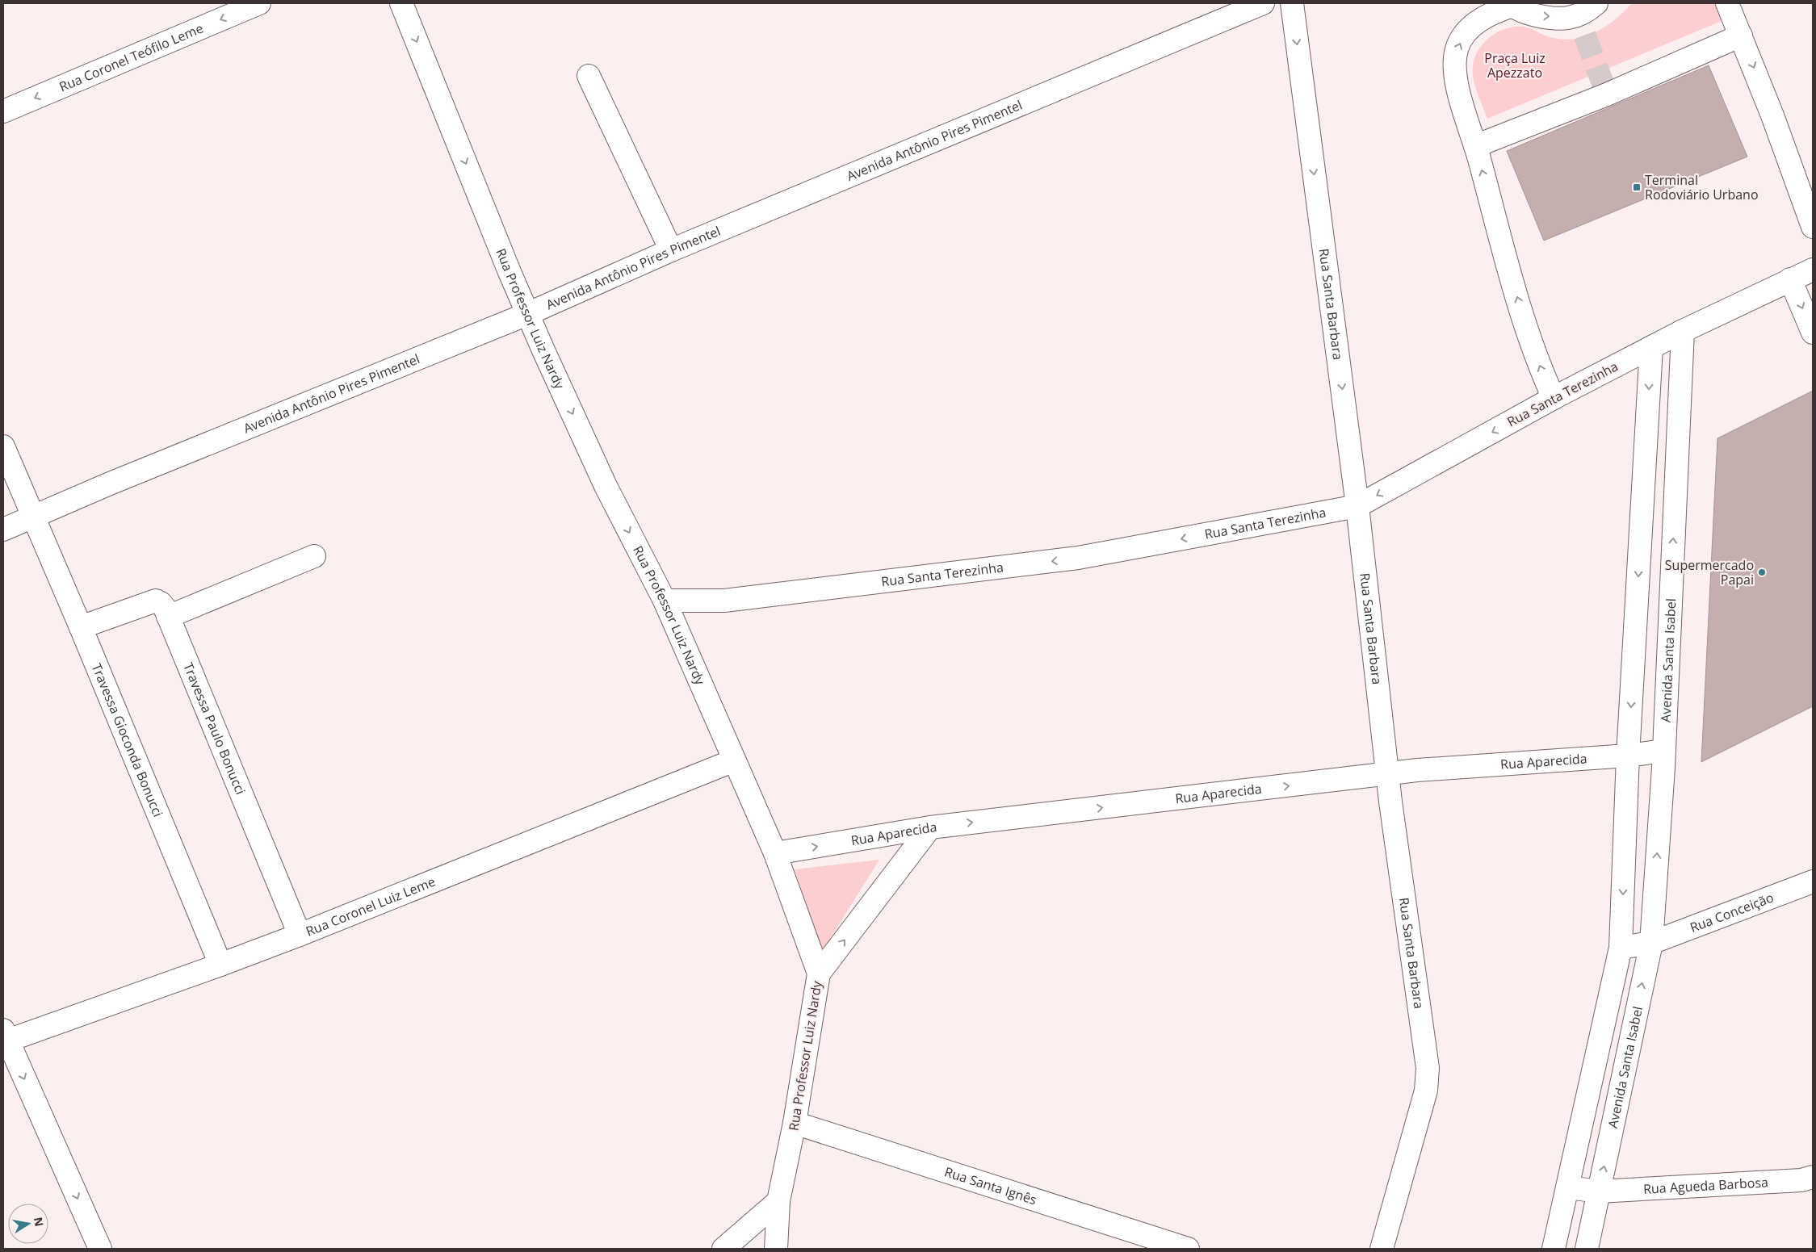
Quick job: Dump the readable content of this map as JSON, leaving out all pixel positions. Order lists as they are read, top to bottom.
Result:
{
  "streets": {
    "street": [
      "Rua Coronel Teófilo Leme",
      "Avenida Antônio Pires Pimentel",
      "Rua Santa Barbara",
      "Rua Professor Luiz Nardy",
      "Rua Santa Terezinha",
      "Avenida Santa Isabel",
      "Travessa Paulo Bonucci",
      "Travessa Gioconda Bonucci",
      "Rua Aparecida",
      "Rua Coronel Luiz Leme",
      "Rua Conceição",
      "Rua Santa Ignês",
      "Rua Agueda Barbosa"
    ]
  },
  "crossings": [
    ["Avenida Antônio Pires Pimentel", "Rua Professor Luiz Nardy"],
    ["Avenida Antônio Pires Pimentel", "Travessa Gioconda Bonucci"],
    ["Rua Santa Barbara", "Rua Santa Terezinha"],
    ["Rua Santa Barbara", "Rua Aparecida"],
    ["Rua Professor Luiz Nardy", "Rua Santa Terezinha"],
    ["Rua Professor Luiz Nardy", "Rua Aparecida"],
    ["Rua Professor Luiz Nardy", "Rua Coronel Luiz Leme"],
    ["Rua Professor Luiz Nardy", "Rua Santa Ignês"],
    ["Rua Santa Terezinha", "Avenida Santa Isabel"],
    ["Avenida Santa Isabel", "Rua Aparecida"],
    ["Avenida Santa Isabel", "Rua Conceição"],
    ["Avenida Santa Isabel", "Rua Agueda Barbosa"],
    ["Travessa Paulo Bonucci", "Travessa Gioconda Bonucci"],
    ["Travessa Paulo Bonucci", "Rua Coronel Luiz Leme"],
    ["Travessa Gioconda Bonucci", "Rua Coronel Luiz Leme"]
  ],
  "one_way": [
    "Rua Coronel Teófilo Leme",
    "Rua Professor Luiz Nardy",
    "Rua Santa Terezinha",
    "Rua Aparecida"
  ],
  "parks": ["Praça Luiz Apezzato"],
  "places": {
    "transit": ["Terminal Rodoviário Urbano"],
    "other": ["Supermercado Papai"]
  },
  "north": "right"
}
